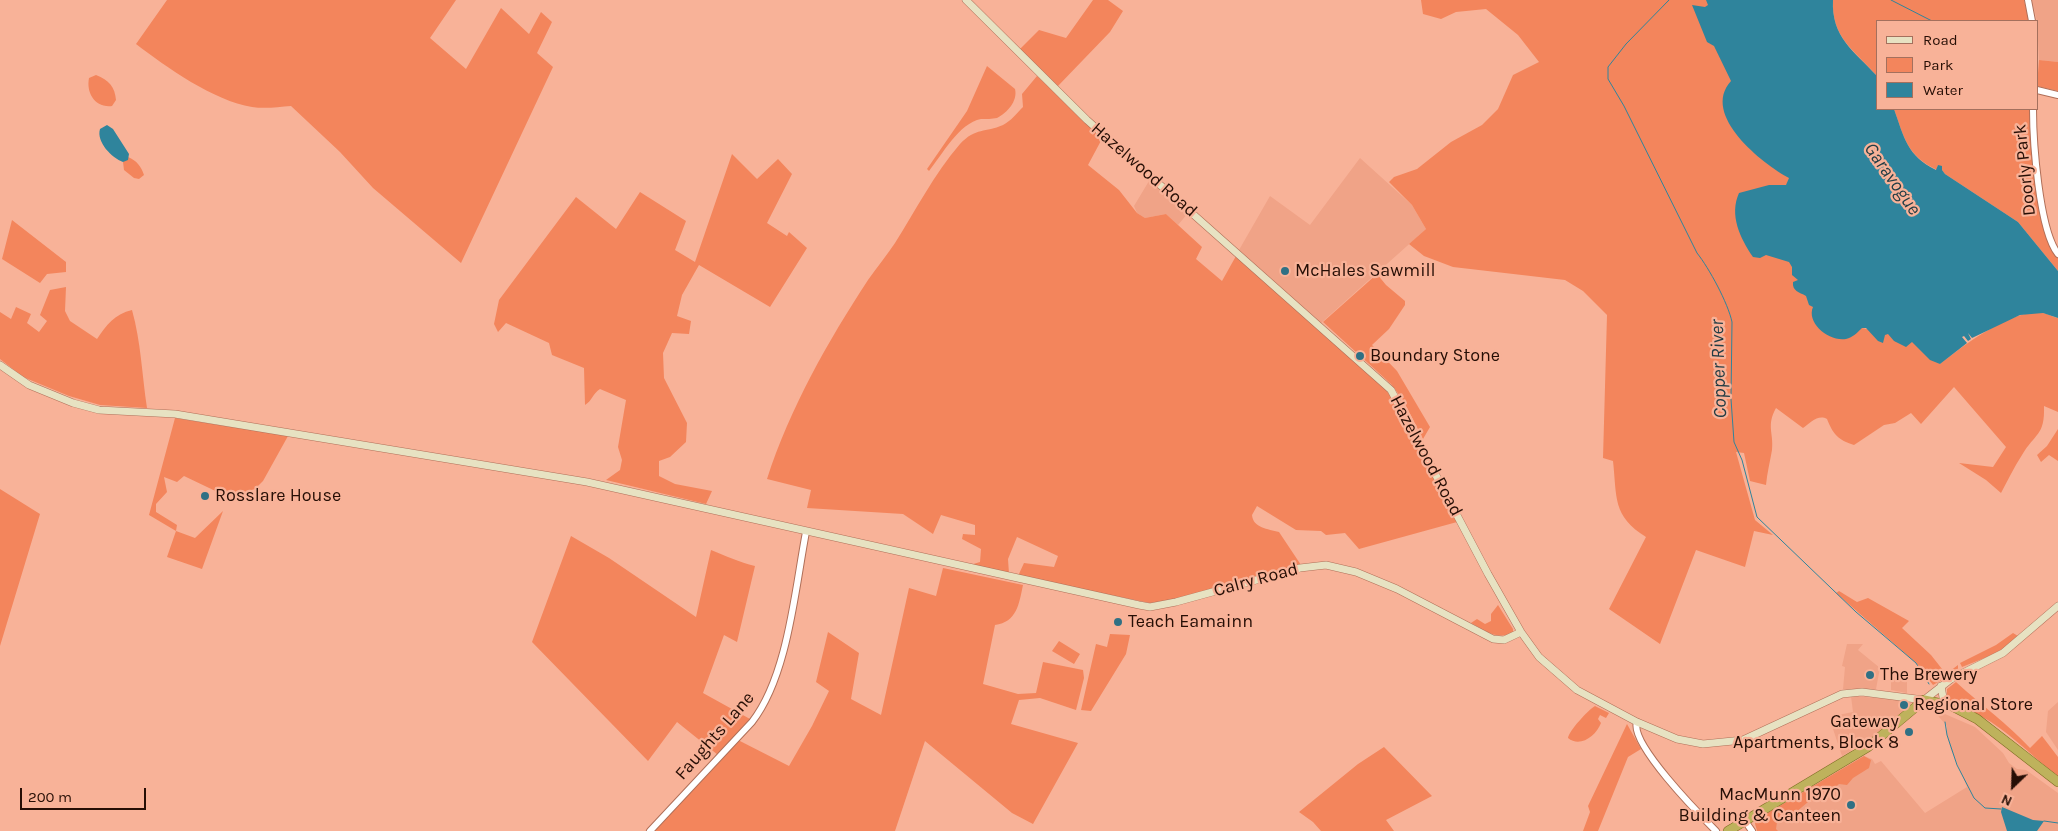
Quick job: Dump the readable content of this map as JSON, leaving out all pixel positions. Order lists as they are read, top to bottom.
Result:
{
  "streets": {
    "main road": ["Hazelwood Road", "Calry Road"],
    "street": ["Doorly Park", "Faughts Lane"]
  },
  "crossings": [
    ["Hazelwood Road", "Calry Road"],
    ["Calry Road", "Faughts Lane"]
  ],
  "water": ["Garavogue", "Copper River"],
  "places": [
    "McHales Sawmill",
    "Boundary Stone",
    "Rosslare House",
    "Teach Eamainn",
    "The Brewery",
    "Regional Store",
    "Gateway Apartments, Block 8",
    "MacMunn 1970 Building & Canteen"
  ],
  "legend": ["Road", "Park", "Water"],
  "scale_bar": "200 m",
  "north": "bottom left"
}
